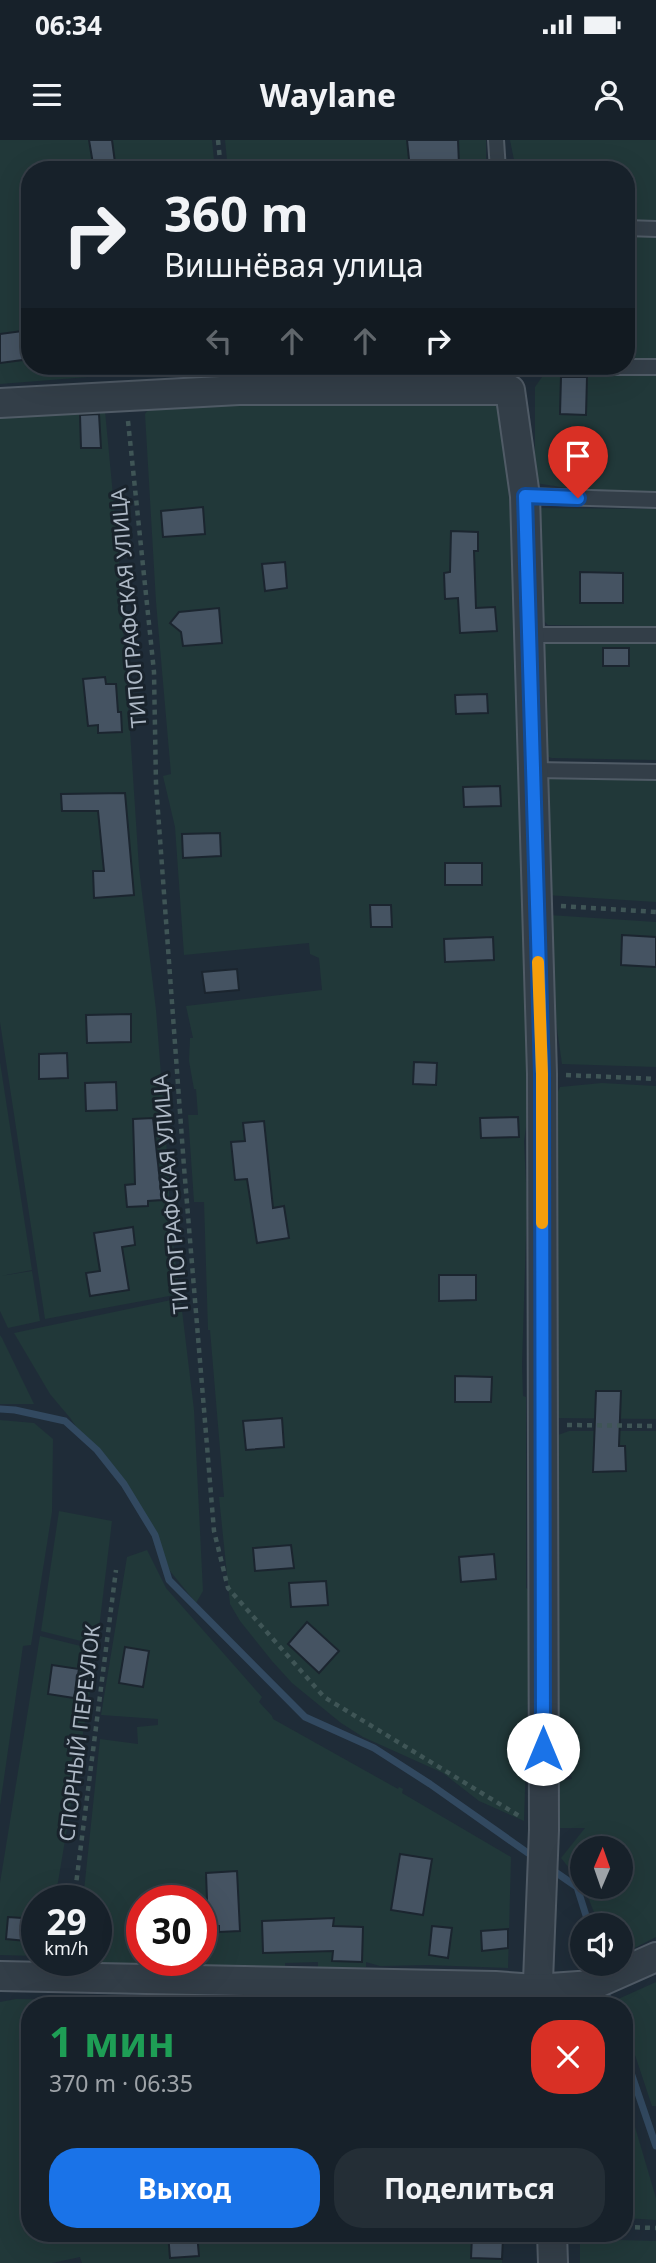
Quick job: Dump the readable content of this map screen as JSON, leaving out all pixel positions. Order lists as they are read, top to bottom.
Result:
{
  "streets": {
    "path": ["ТИПОГРАФСКАЯ УЛИЦА", "СПОРНЫЙ ПЕРЕУЛОК"]
  },
  "north": "top",
  "page": {
    "status": "06:34",
    "header": "Waylane",
    "turn": ["360 m", "Вишнёвая улица"],
    "speed": "29 km/h",
    "limit": "30",
    "heading": ["1 мин", "370 m · 06:35"],
    "buttons": ["Выход", "Поделиться"]
  }
}
